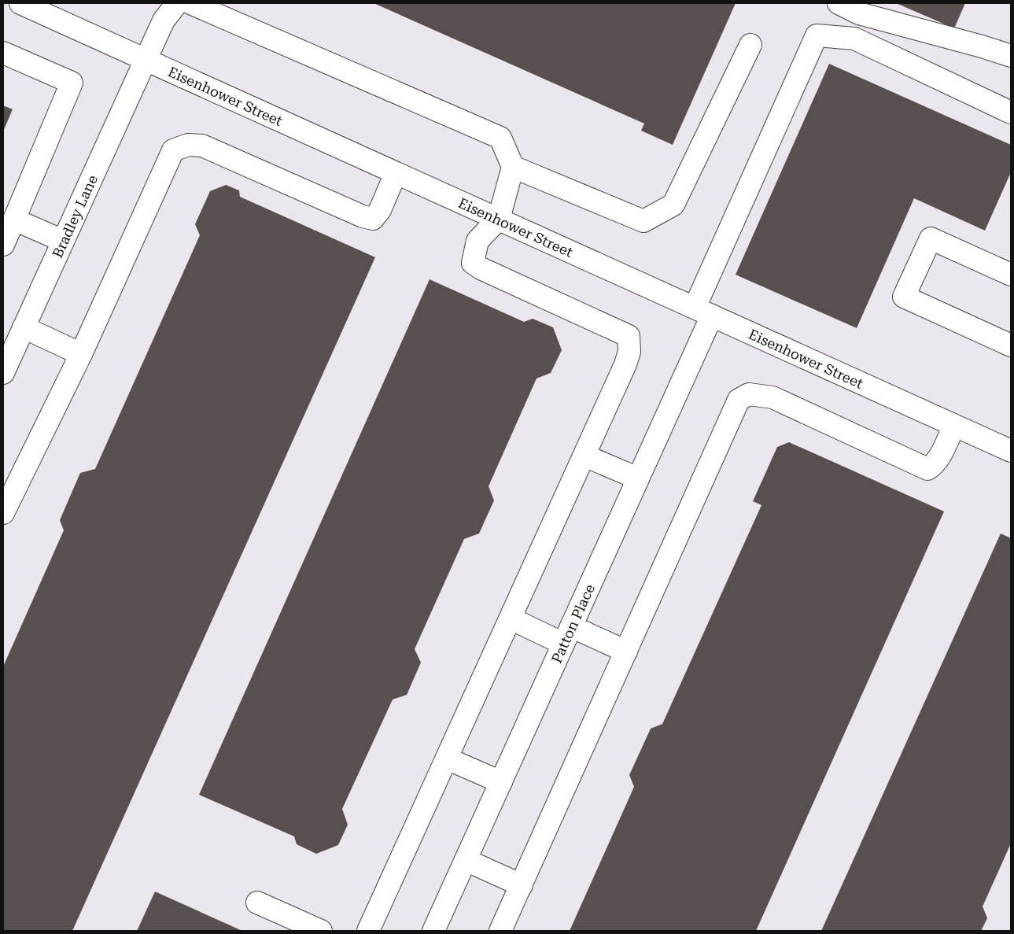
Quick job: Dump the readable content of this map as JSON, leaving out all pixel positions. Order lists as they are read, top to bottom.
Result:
{
  "streets": {
    "street": ["Eisenhower Street", "Bradley Lane", "Patton Place"]
  },
  "crossings": [
    ["Eisenhower Street", "Bradley Lane"],
    ["Eisenhower Street", "Patton Place"]
  ]
}
